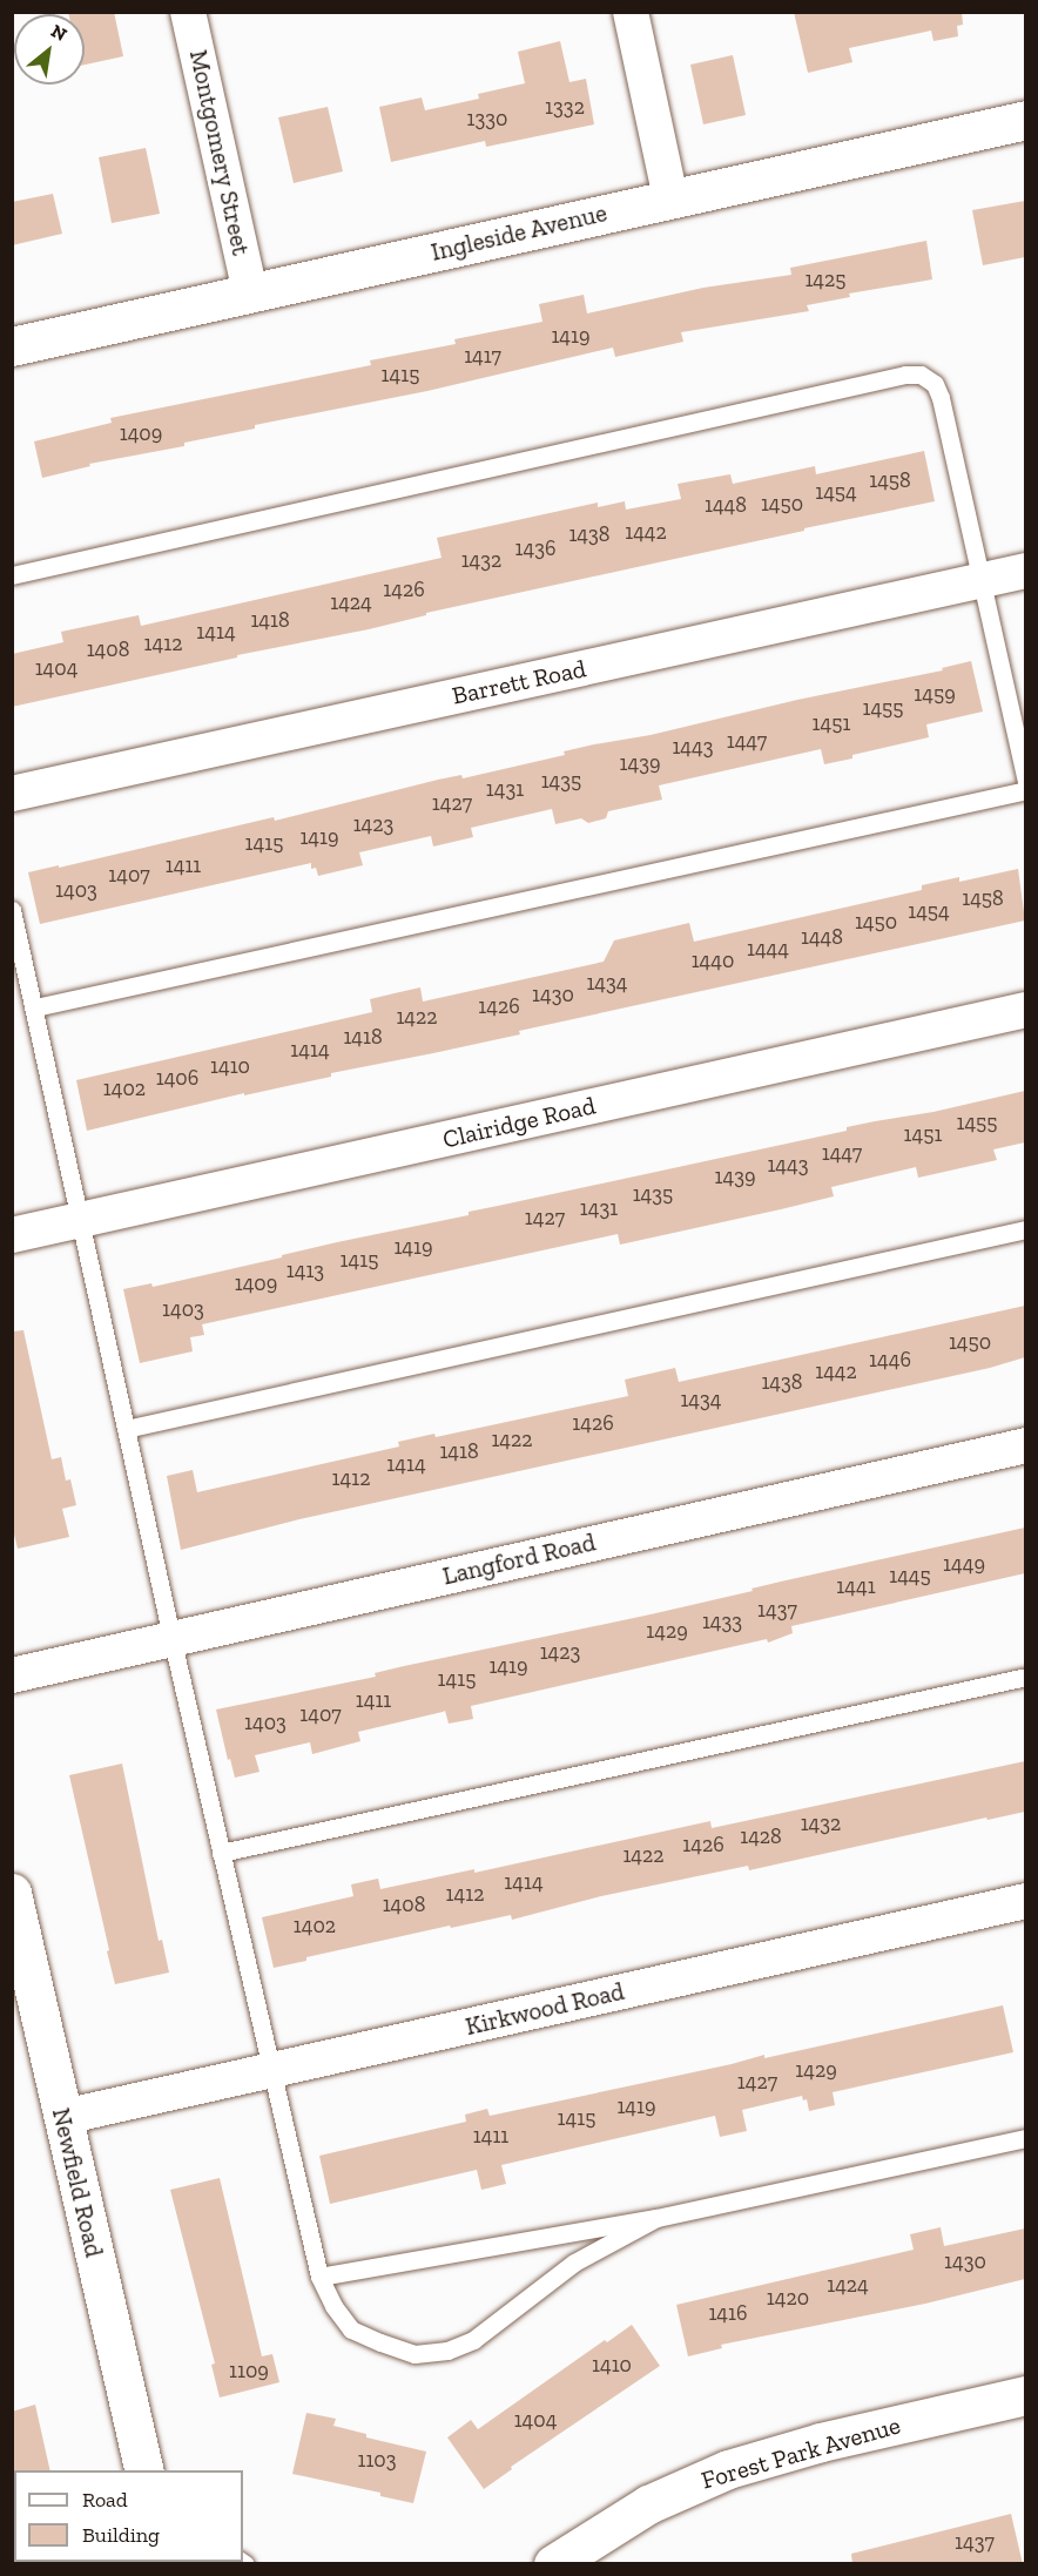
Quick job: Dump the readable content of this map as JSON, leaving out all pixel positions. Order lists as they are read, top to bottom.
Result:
{
  "streets": {
    "street": [
      "Montgomery Street",
      "Ingleside Avenue",
      "Barrett Road",
      "Clairidge Road",
      "Langford Road",
      "Kirkwood Road",
      "Newfield Road",
      "Forest Park Avenue"
    ]
  },
  "crossings": [
    ["Montgomery Street", "Ingleside Avenue"],
    ["Kirkwood Road", "Newfield Road"]
  ],
  "house_numbers": [
    "1332",
    "1330",
    "1425",
    "1419",
    "1417",
    "1415",
    "1409",
    "1458",
    "1454",
    "1450",
    "1448",
    "1442",
    "1438",
    "1436",
    "1432",
    "1426",
    "1424",
    "1418",
    "1414",
    "1412",
    "1408",
    "1404",
    "1459",
    "1455",
    "1451",
    "1447",
    "1443",
    "1439",
    "1435",
    "1431",
    "1427",
    "1423",
    "1419",
    "1415",
    "1411",
    "1407",
    "1403",
    "1458",
    "1454",
    "1450",
    "1448",
    "1444",
    "1440",
    "1434",
    "1430",
    "1426",
    "1422",
    "1418",
    "1414",
    "1410",
    "1406",
    "1402",
    "1455",
    "1451",
    "1447",
    "1443",
    "1439",
    "1435",
    "1431",
    "1427",
    "1419",
    "1415",
    "1413",
    "1409",
    "1403",
    "1450",
    "1446",
    "1442",
    "1438",
    "1434",
    "1426",
    "1422",
    "1418",
    "1414",
    "1412",
    "1449",
    "1445",
    "1441",
    "1437",
    "1433",
    "1429",
    "1423",
    "1419",
    "1415",
    "1411",
    "1407",
    "1403",
    "1432",
    "1428",
    "1426",
    "1422",
    "1414",
    "1412",
    "1408",
    "1402",
    "1429",
    "1427",
    "1419",
    "1415",
    "1411",
    "1430",
    "1424",
    "1420",
    "1416",
    "1410",
    "1109",
    "1404",
    "1103",
    "1437"
  ],
  "legend": ["Road", "Building"],
  "north": "top right"
}
